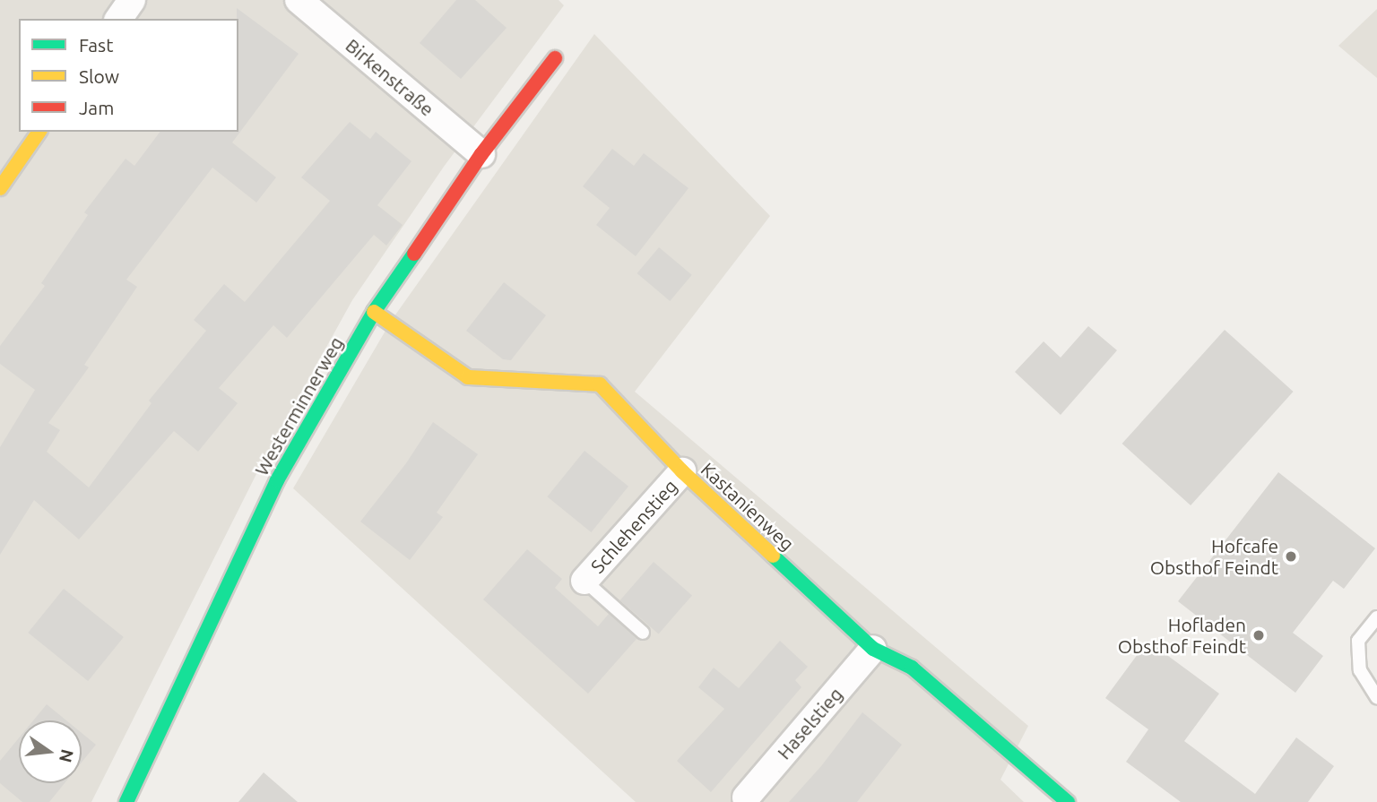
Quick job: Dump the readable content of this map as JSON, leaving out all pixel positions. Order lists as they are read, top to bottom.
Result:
{
  "streets": {
    "street": [
      "Birkenstraße",
      "Westerminnerweg",
      "Kastanienweg",
      "Schlehenstieg",
      "Haselstieg"
    ]
  },
  "crossings": [
    ["Birkenstraße", "Westerminnerweg"],
    ["Westerminnerweg", "Kastanienweg"],
    ["Kastanienweg", "Schlehenstieg"],
    ["Kastanienweg", "Haselstieg"]
  ],
  "places": ["Hofcafe Obsthof Feindt", "Hofladen Obsthof Feindt"],
  "legend": ["Fast", "Slow", "Jam"],
  "north": "right"
}
